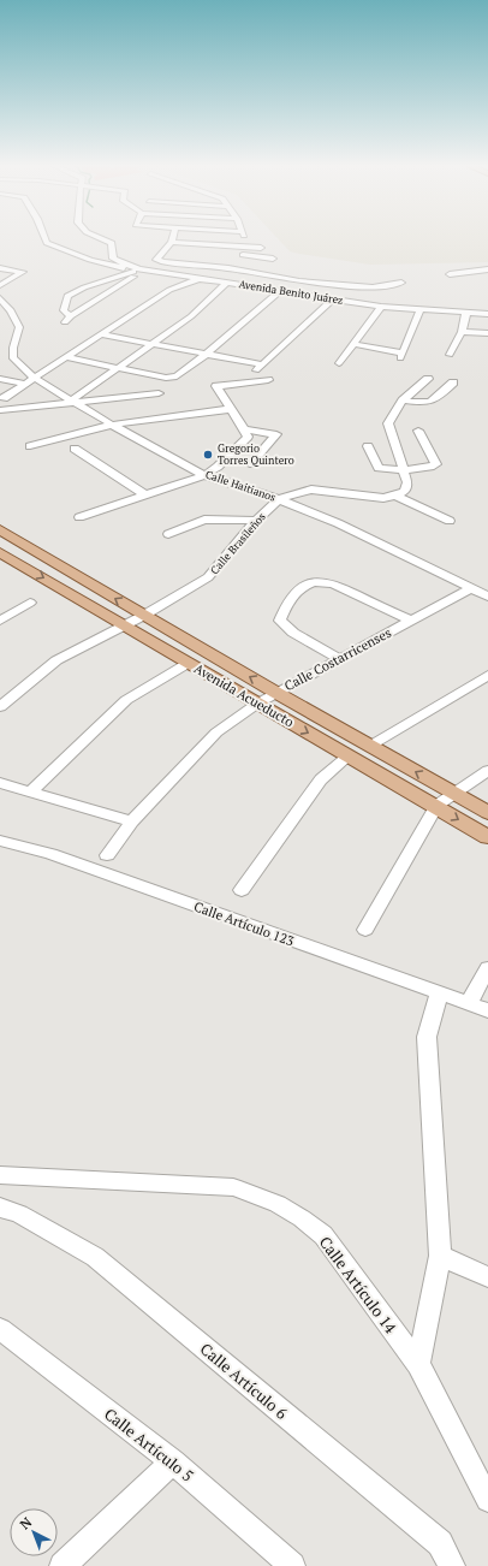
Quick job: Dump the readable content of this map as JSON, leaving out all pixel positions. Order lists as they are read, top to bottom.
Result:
{
  "streets": {
    "main road": ["Avenida Acueducto"],
    "street": [
      "Avenida Benito Juárez",
      "Calle Haitianos",
      "Calle Brasileños",
      "Calle Costarricenses",
      "Calle Artículo 123",
      "Calle Artículo 14",
      "Calle Artículo 6",
      "Calle Artículo 5"
    ]
  },
  "crossings": [
    ["Calle Haitianos", "Calle Brasileños"],
    ["Calle Haitianos", "Calle Costarricenses"],
    ["Calle Brasileños", "Avenida Acueducto"],
    ["Calle Costarricenses", "Avenida Acueducto"]
  ],
  "places": ["Gregorio Torres Quintero"],
  "north": "top left"
}
